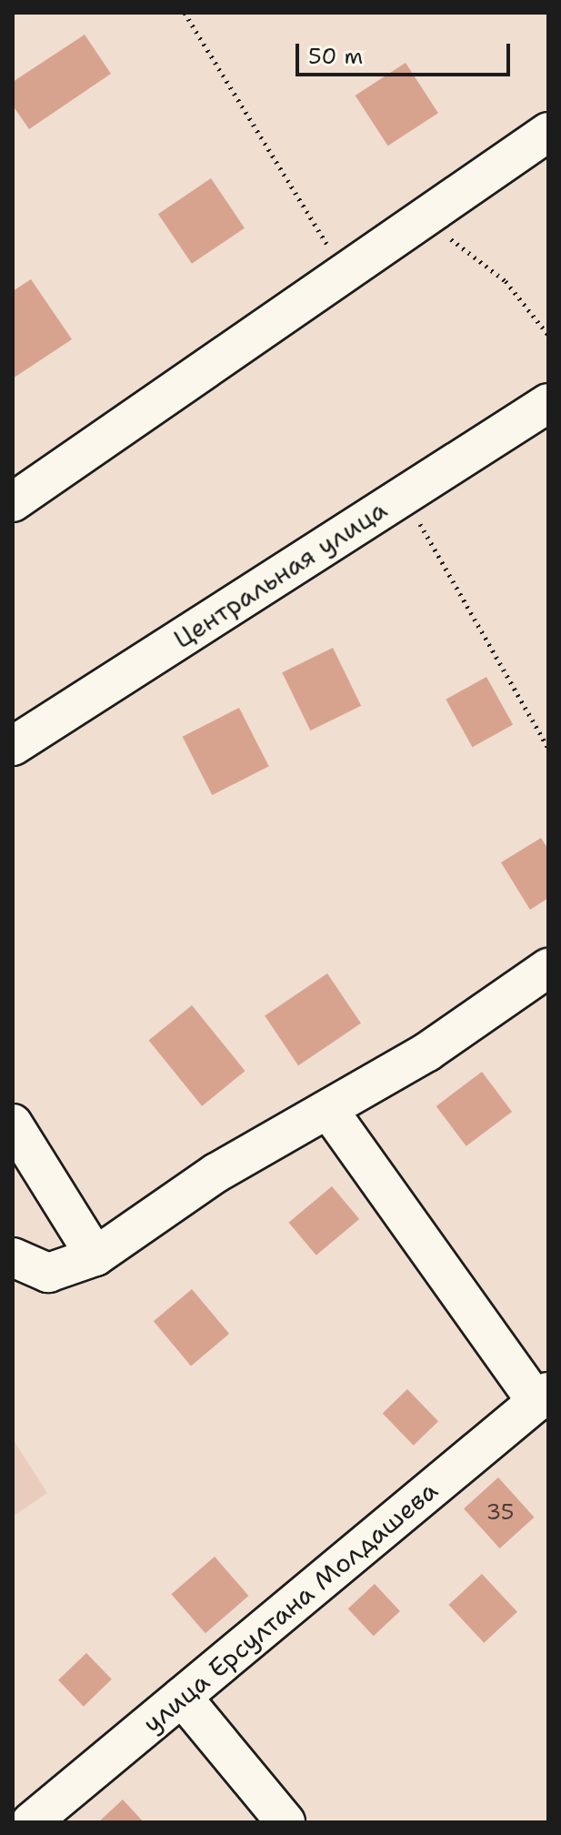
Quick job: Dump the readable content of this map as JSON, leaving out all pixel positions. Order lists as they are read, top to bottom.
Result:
{
  "streets": {
    "street": ["Центральная улица", "улица Ерсултана Молдашева"]
  },
  "house_numbers": ["35"],
  "scale_bar": "50 m"
}
